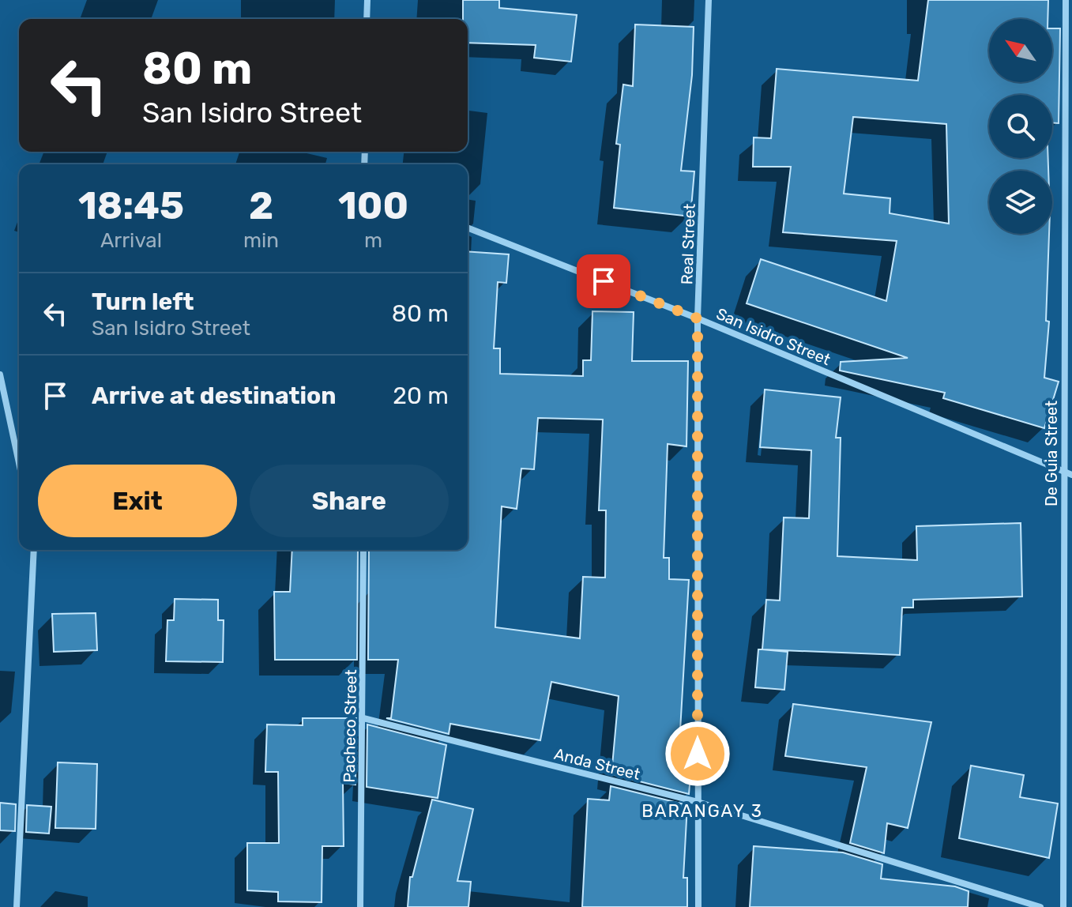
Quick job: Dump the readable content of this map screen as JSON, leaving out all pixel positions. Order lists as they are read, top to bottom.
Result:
{
  "streets": {
    "street": [
      "Real Street",
      "San Isidro Street",
      "De Guia Street",
      "Pacheco Street",
      "Anda Street"
    ]
  },
  "crossings": [
    ["Real Street", "San Isidro Street"],
    ["Real Street", "Anda Street"],
    ["San Isidro Street", "De Guia Street"],
    ["Pacheco Street", "Anda Street"]
  ],
  "districts": ["BARANGAY 3"],
  "north": "top left",
  "page": {
    "turn": ["80 m", "San Isidro Street"],
    "eta": [
      "18:45",
      "Arrival",
      "2",
      "min",
      "100",
      "m"
    ],
    "list": [
      {
        "name": "Turn left",
        "note": "San Isidro Street",
        "value": "80 m"
      },
      {
        "name": "Arrive at destination",
        "value": "20 m"
      }
    ],
    "buttons": ["Exit", "Share"]
  }
}
